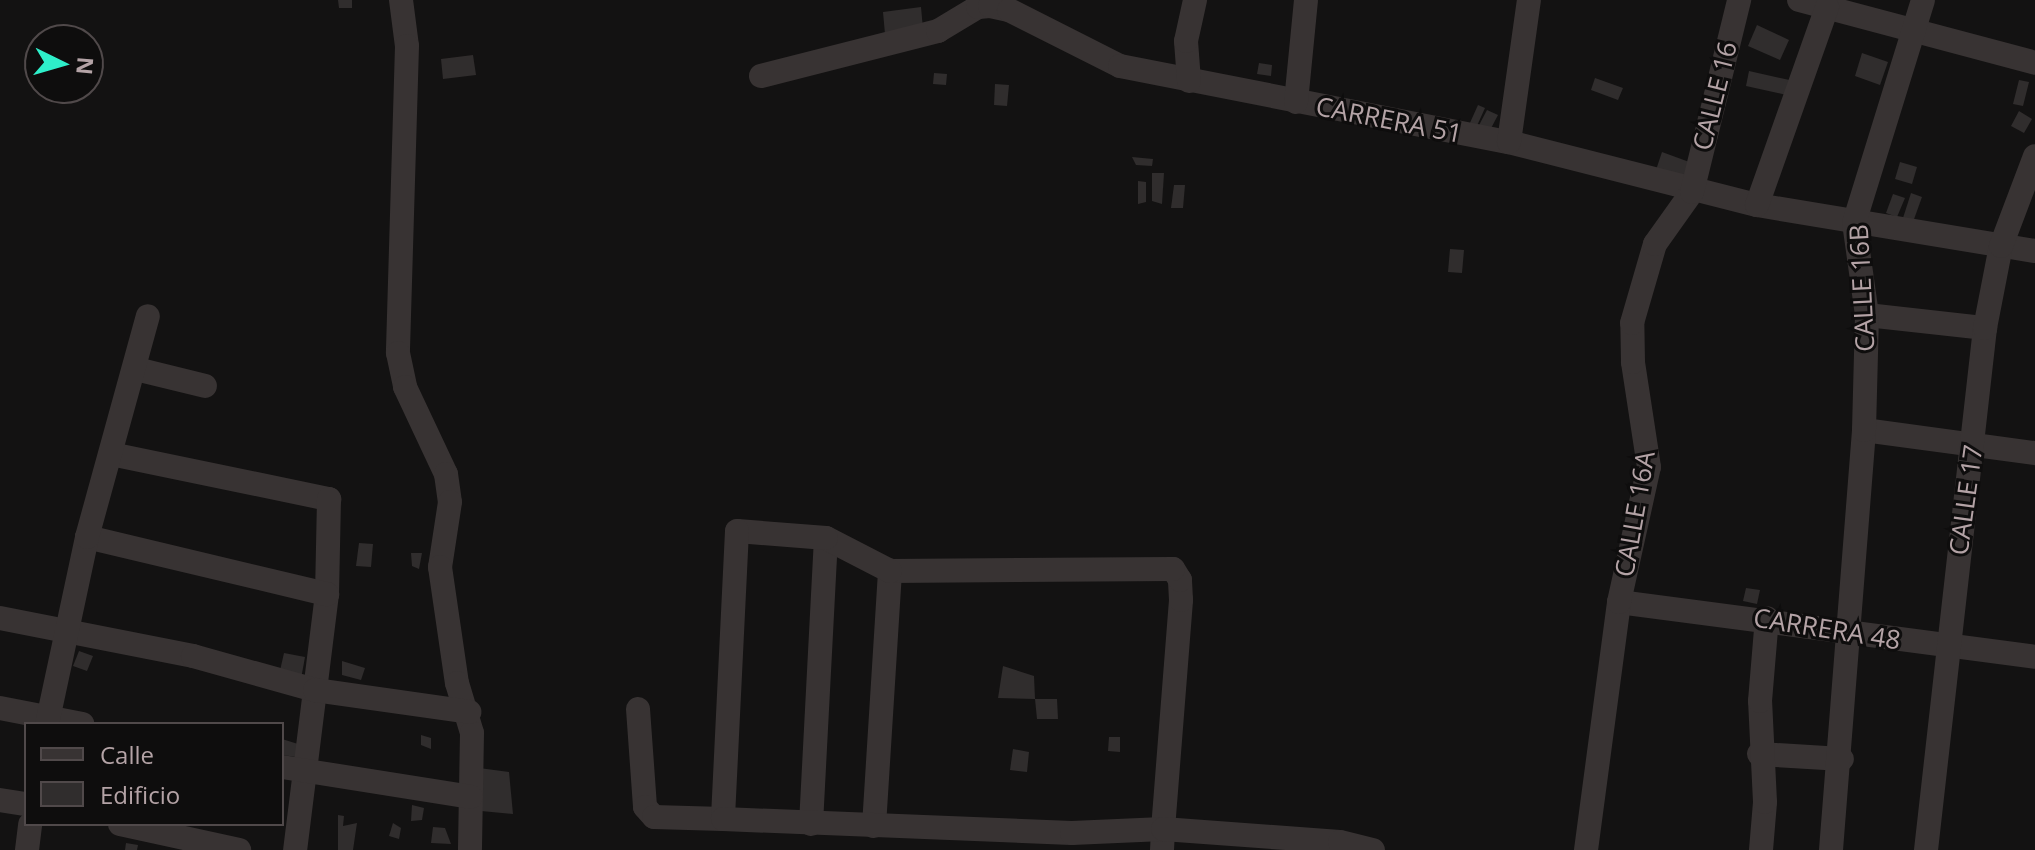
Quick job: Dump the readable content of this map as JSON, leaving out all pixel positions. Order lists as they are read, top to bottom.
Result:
{
  "streets": {
    "street": [
      "CALLE 16",
      "CARRERA 51",
      "CALLE 16B",
      "CALLE 17",
      "CALLE 16A",
      "CARRERA 48"
    ]
  },
  "crossings": [
    ["CALLE 16", "CARRERA 51"],
    ["CALLE 16", "CALLE 16A"],
    ["CARRERA 51", "CALLE 16B"],
    ["CARRERA 51", "CALLE 17"],
    ["CARRERA 51", "CALLE 16A"],
    ["CALLE 16B", "CARRERA 48"],
    ["CALLE 17", "CARRERA 48"],
    ["CALLE 16A", "CARRERA 48"]
  ],
  "legend": ["Calle", "Edificio"],
  "north": "right"
}
